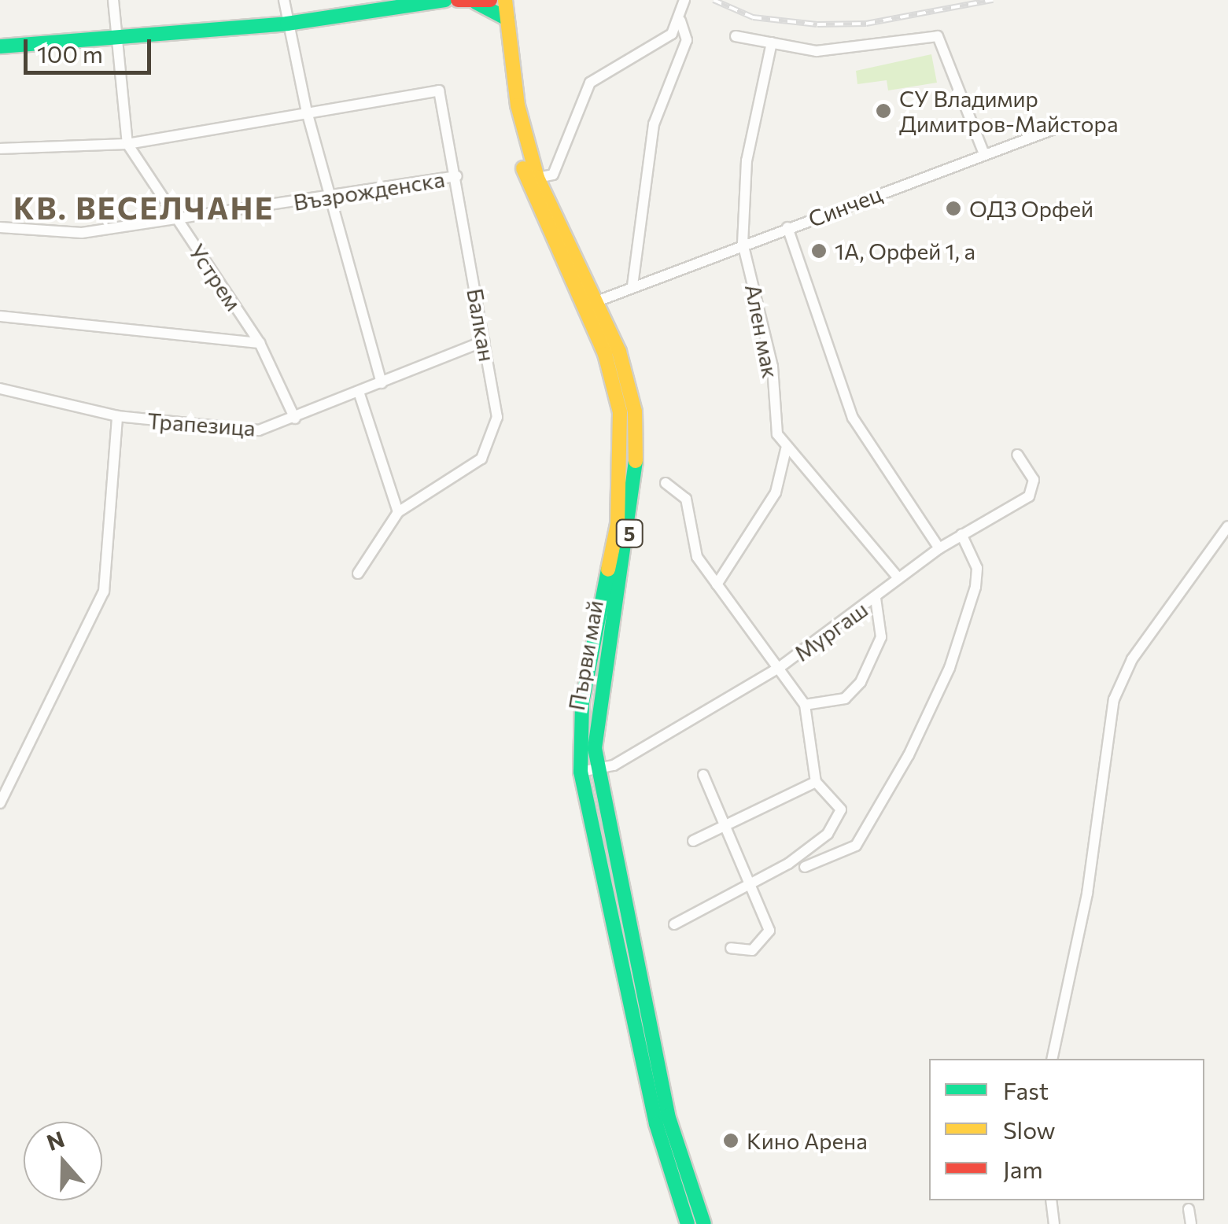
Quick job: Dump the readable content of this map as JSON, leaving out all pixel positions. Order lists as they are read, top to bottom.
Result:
{
  "streets": {
    "main road": ["5", "Първи май"],
    "street": [
      "Възрожденска",
      "Синчец",
      "Устрем",
      "Балкан",
      "Ален мак",
      "Трапезица",
      "Мургаш"
    ]
  },
  "crossings": [
    ["Възрожденска", "Устрем"],
    ["Възрожденска", "Балкан"],
    ["Синчец", "Ален мак"],
    ["Синчец", "Първи май"],
    ["Устрем", "Трапезица"],
    ["Балкан", "Трапезица"],
    ["Ален мак", "Мургаш"],
    ["Мургаш", "Първи май"]
  ],
  "districts": ["КВ. ВЕСЕЛЧАНЕ"],
  "places": [
    "СУ Владимир Димитров-Майстора",
    "ОДЗ Орфей",
    "1А, Орфей 1, а",
    "Кино Арена"
  ],
  "legend": ["Fast", "Slow", "Jam"],
  "scale_bar": "100 m",
  "north": "top"
}
